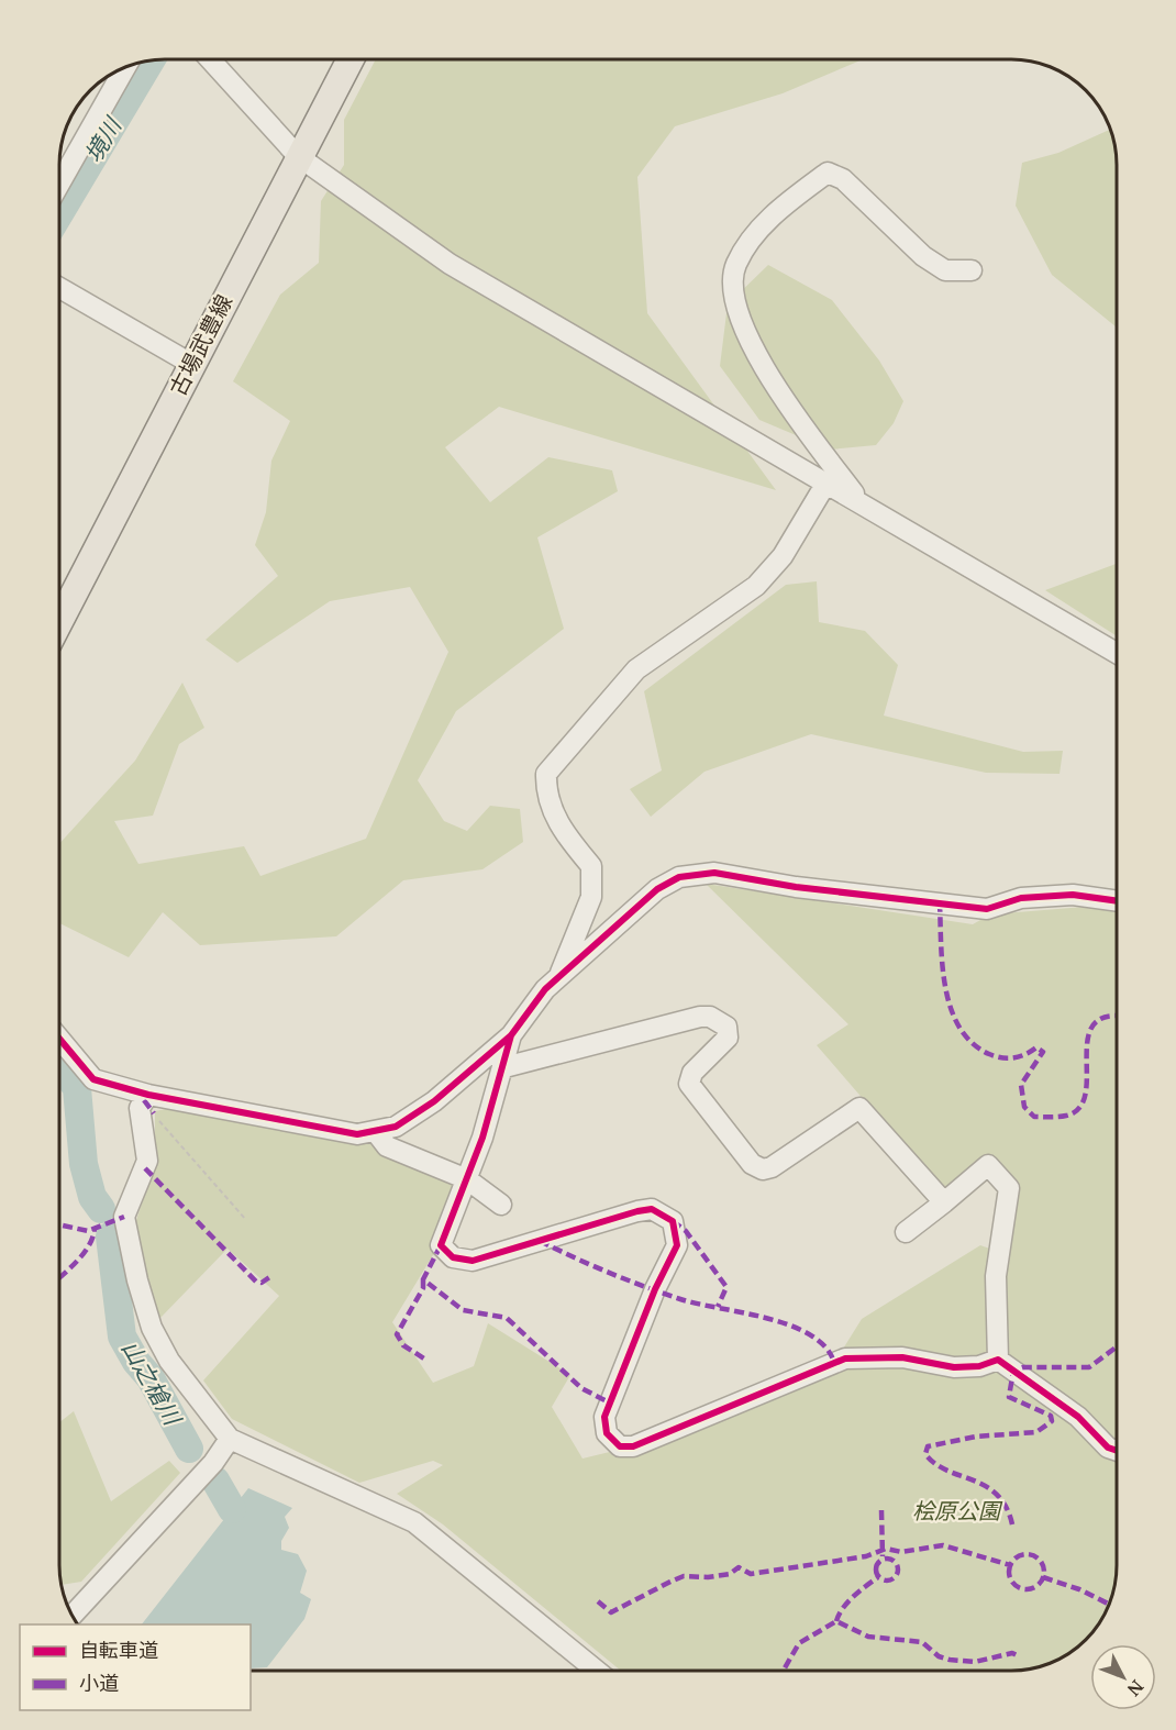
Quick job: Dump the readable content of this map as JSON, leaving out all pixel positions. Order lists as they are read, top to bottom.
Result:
{
  "streets": {
    "main road": ["古場武豊線"]
  },
  "water": ["境川", "山之槍川"],
  "parks": ["桧原公園"],
  "legend": ["自転車道", "小道"],
  "north": "bottom right"
}
